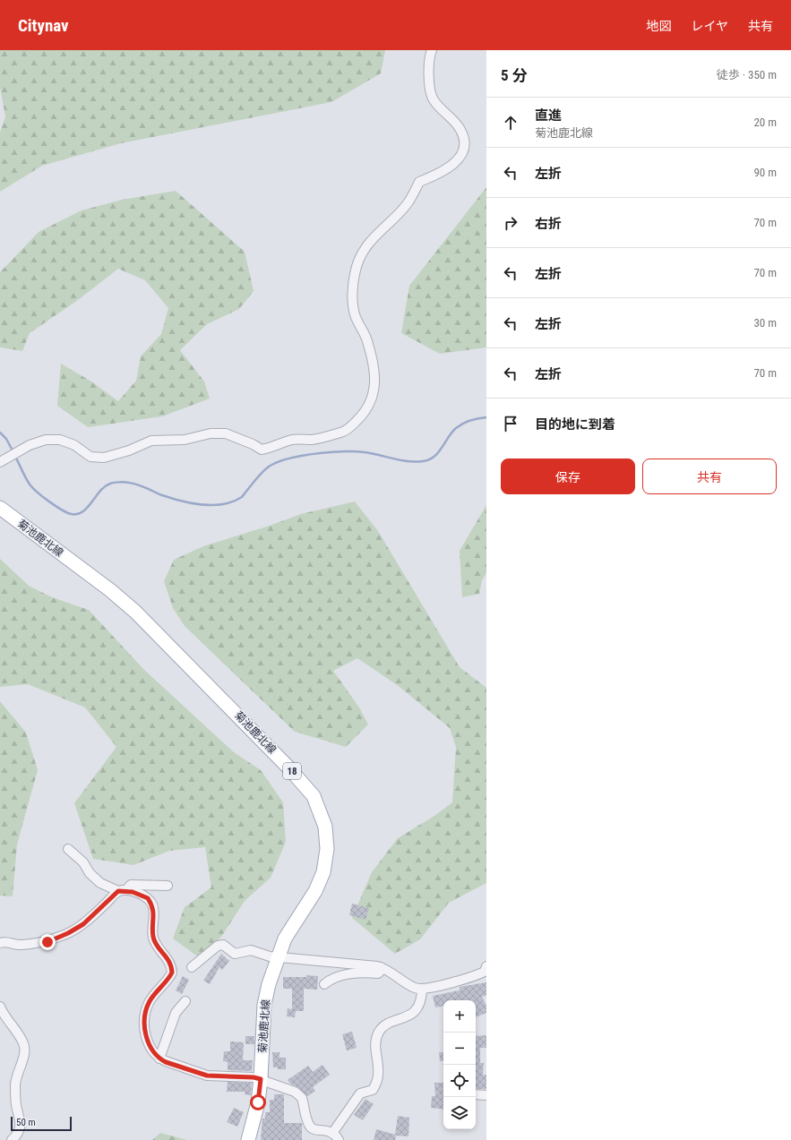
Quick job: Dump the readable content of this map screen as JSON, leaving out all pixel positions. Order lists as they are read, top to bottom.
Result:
{
  "streets": {
    "main road": ["菊池鹿北線", "18"]
  },
  "scale_bar": "50 m",
  "page": {
    "header": "Citynav",
    "nav": ["地図", "レイヤ", "共有"],
    "heading": ["5 分", "徒歩 · 350 m"],
    "list": [
      ["直進", "菊池鹿北線", "20 m"],
      ["左折", "90 m"],
      ["右折", "70 m"],
      ["左折", "70 m"],
      ["左折", "30 m"],
      ["左折", "70 m"],
      "目的地に到着"
    ],
    "buttons": ["保存", "共有"],
    "map_buttons": ["+", "−"],
    "scale": "50 m"
  }
}
